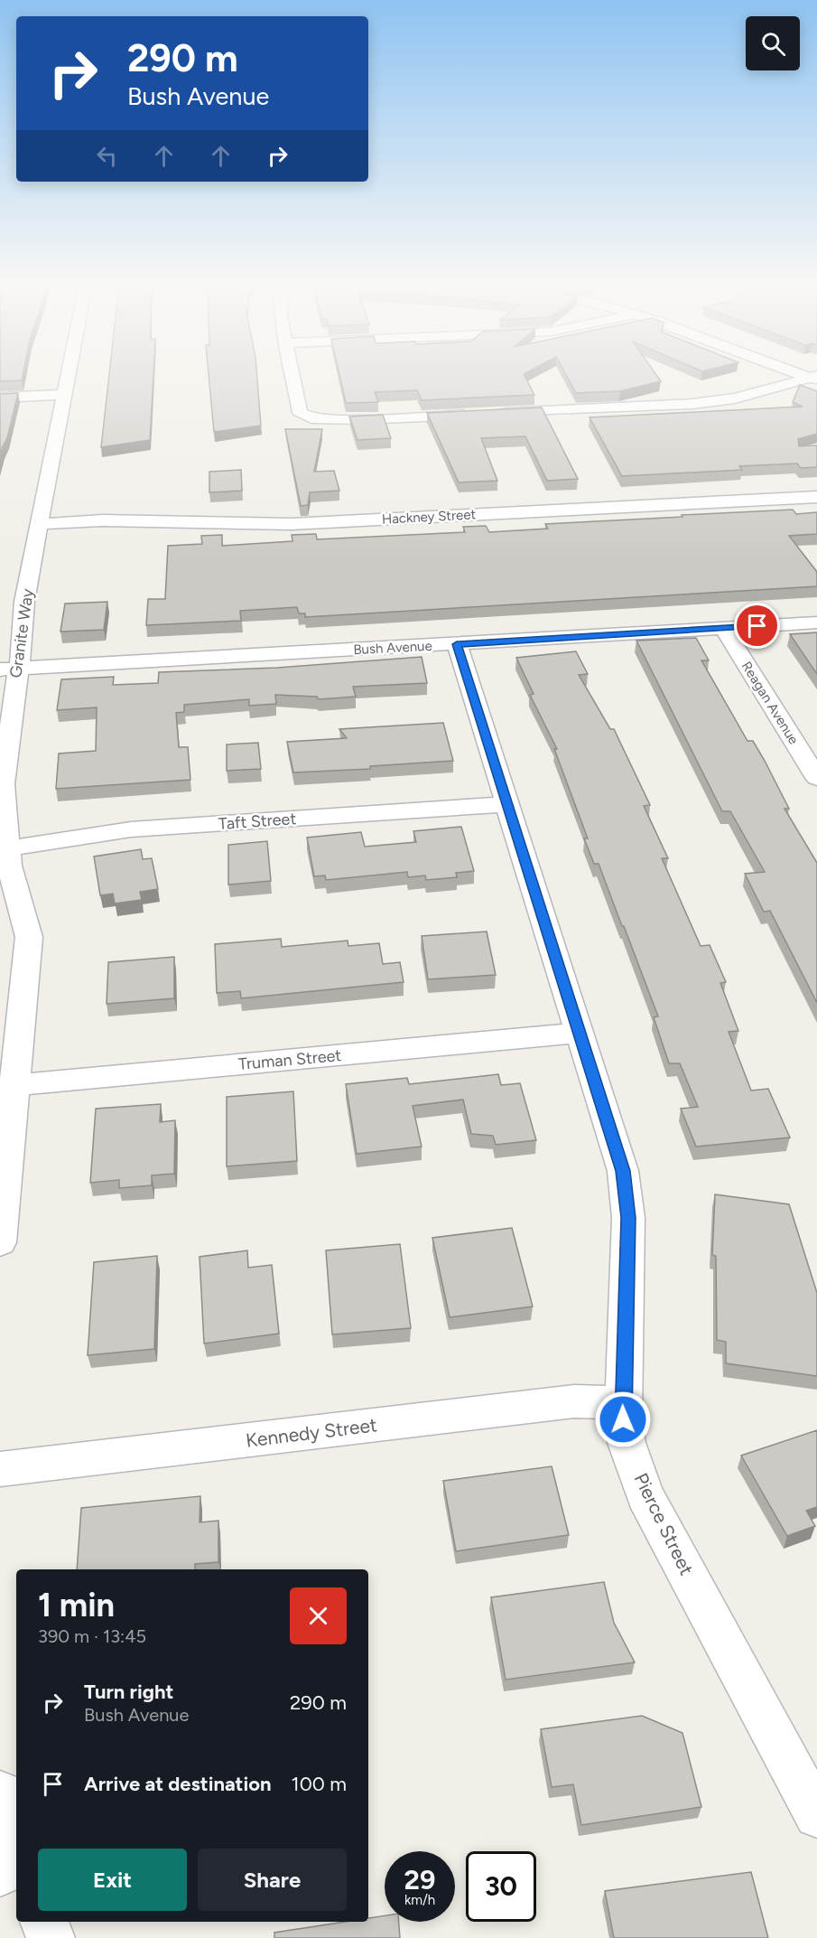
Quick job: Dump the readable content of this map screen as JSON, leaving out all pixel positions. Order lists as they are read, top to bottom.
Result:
{
  "streets": {
    "street": [
      "Hackney Street",
      "Granite Way",
      "Bush Avenue",
      "Reagan Avenue",
      "Taft Street",
      "Truman Street",
      "Kennedy Street",
      "Pierce Street"
    ]
  },
  "crossings": [
    ["Hackney Street", "Granite Way"],
    ["Granite Way", "Bush Avenue"],
    ["Granite Way", "Taft Street"],
    ["Granite Way", "Truman Street"],
    ["Bush Avenue", "Reagan Avenue"],
    ["Bush Avenue", "Pierce Street"],
    ["Taft Street", "Pierce Street"],
    ["Truman Street", "Pierce Street"],
    ["Kennedy Street", "Pierce Street"]
  ],
  "page": {
    "turn": ["290 m", "Bush Avenue"],
    "heading": ["1 min", "390 m · 13:45"],
    "list": [
      {
        "name": "Turn right",
        "note": "Bush Avenue",
        "value": "290 m"
      },
      {
        "name": "Arrive at destination",
        "value": "100 m"
      }
    ],
    "buttons": ["Exit", "Share"],
    "speed": "29 km/h",
    "limit": "30"
  }
}
